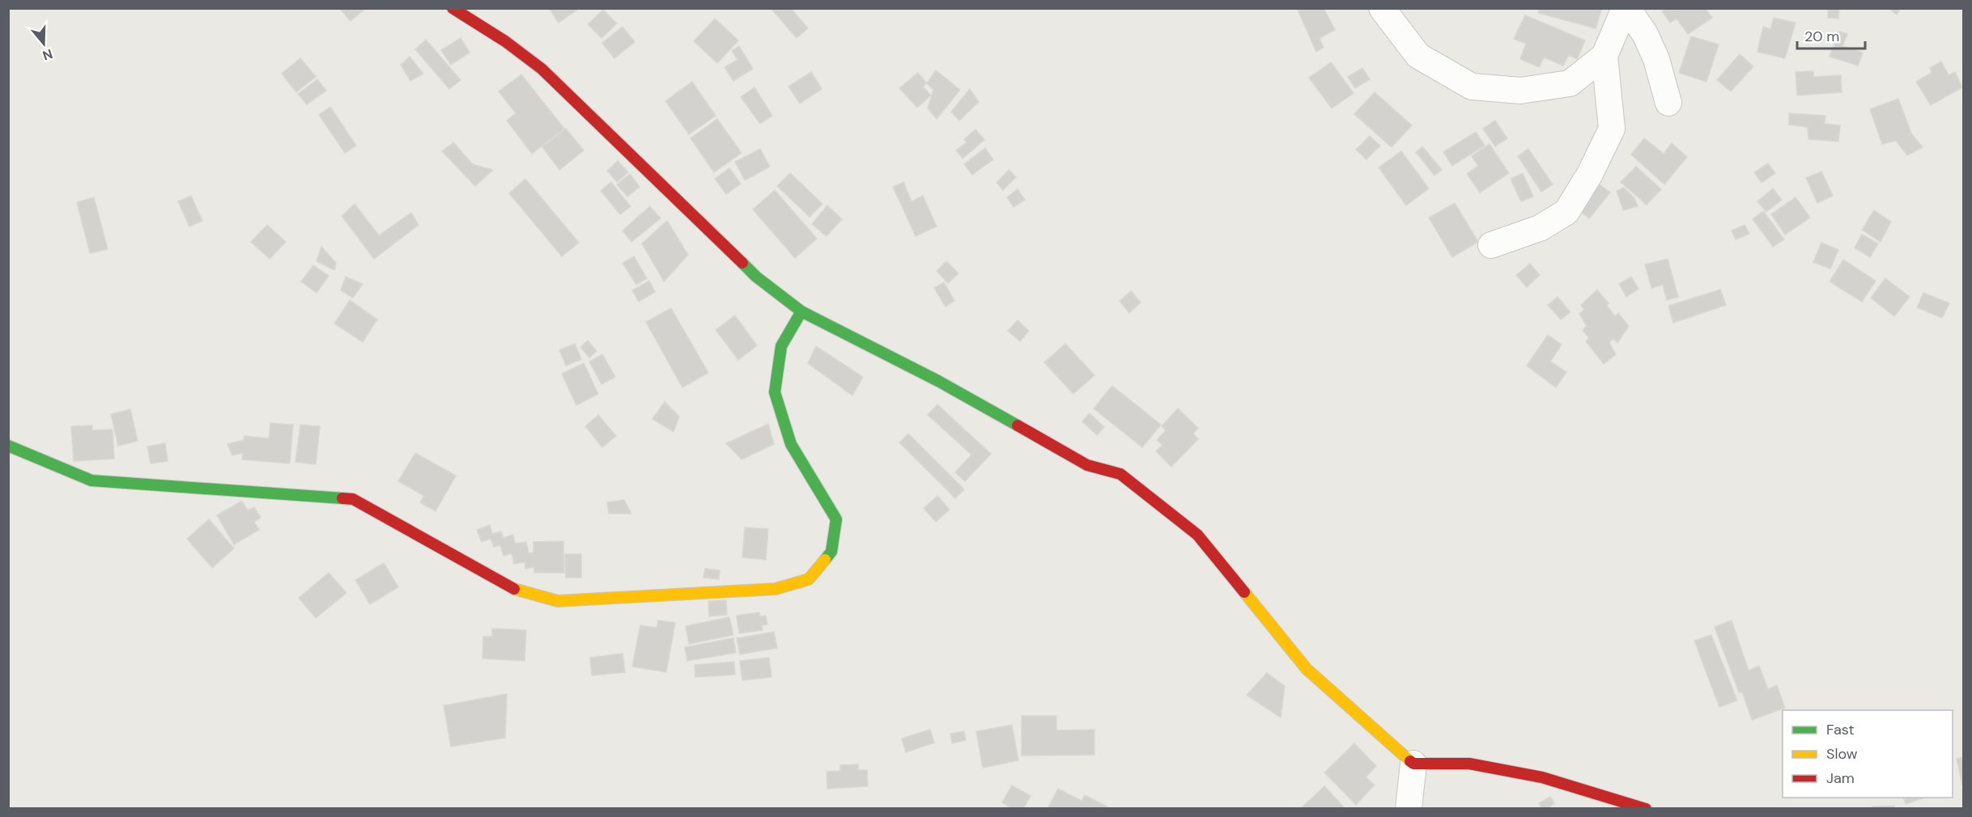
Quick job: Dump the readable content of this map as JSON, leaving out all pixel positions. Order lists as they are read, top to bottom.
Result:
{
  "legend": ["Fast", "Slow", "Jam"],
  "scale_bar": "20 m",
  "north": "bottom"
}
